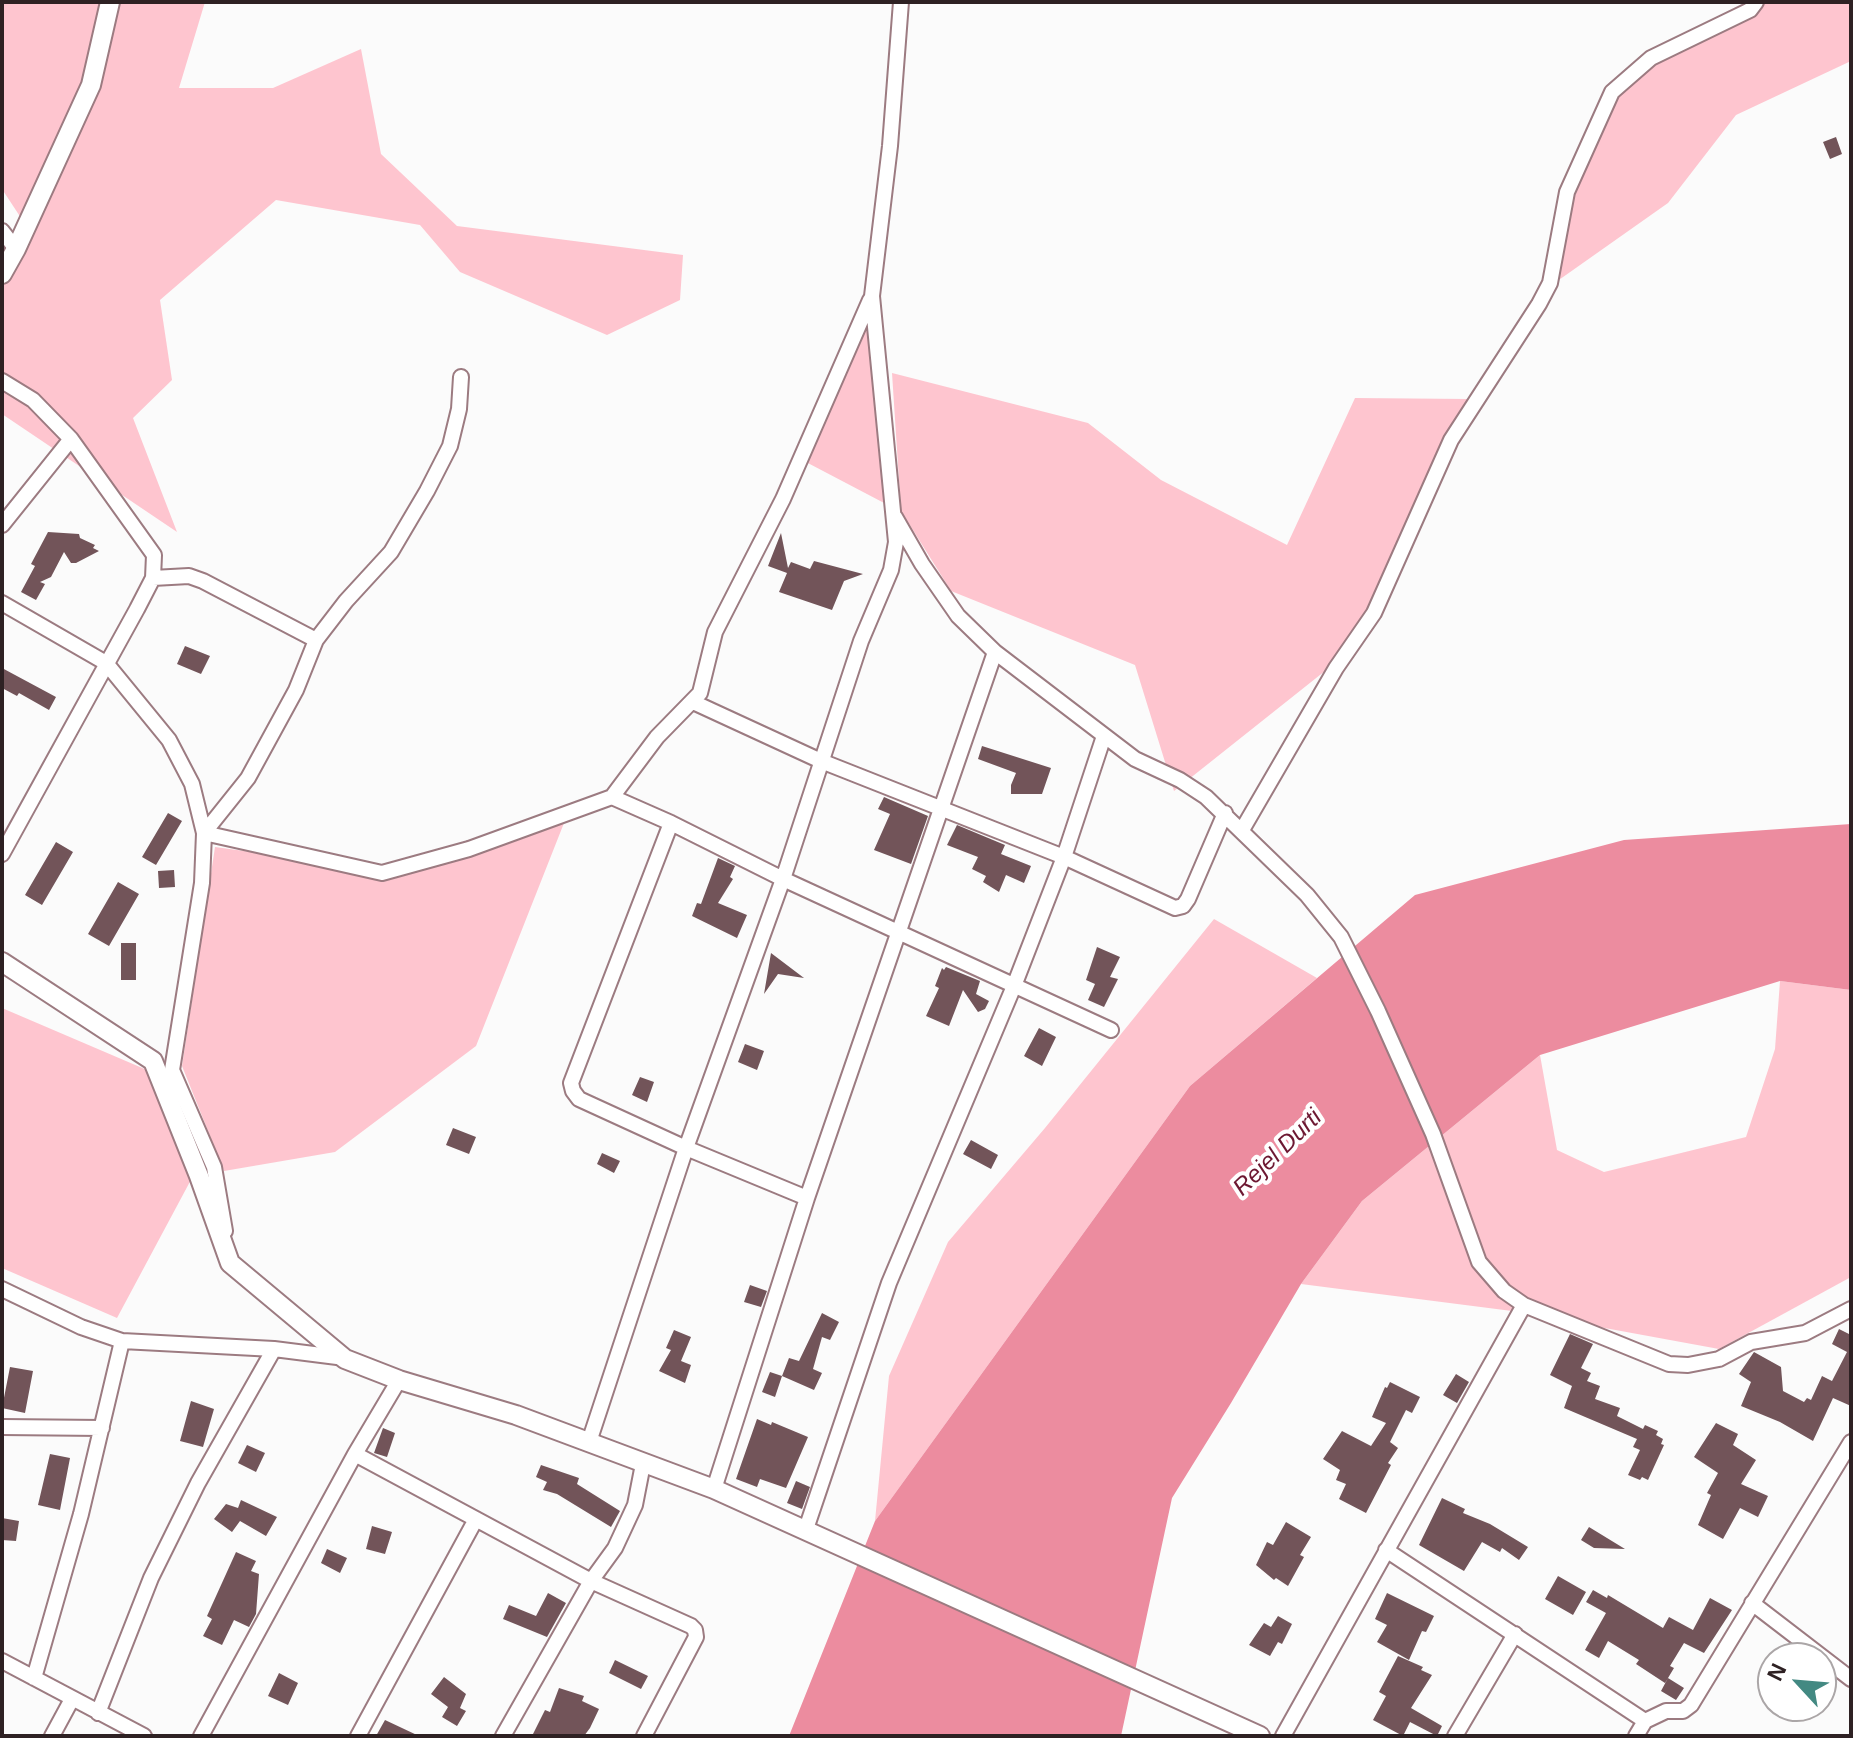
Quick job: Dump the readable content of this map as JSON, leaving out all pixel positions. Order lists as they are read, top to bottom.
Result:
{
  "water": ["Rejel Durti"],
  "north": "top left"
}
